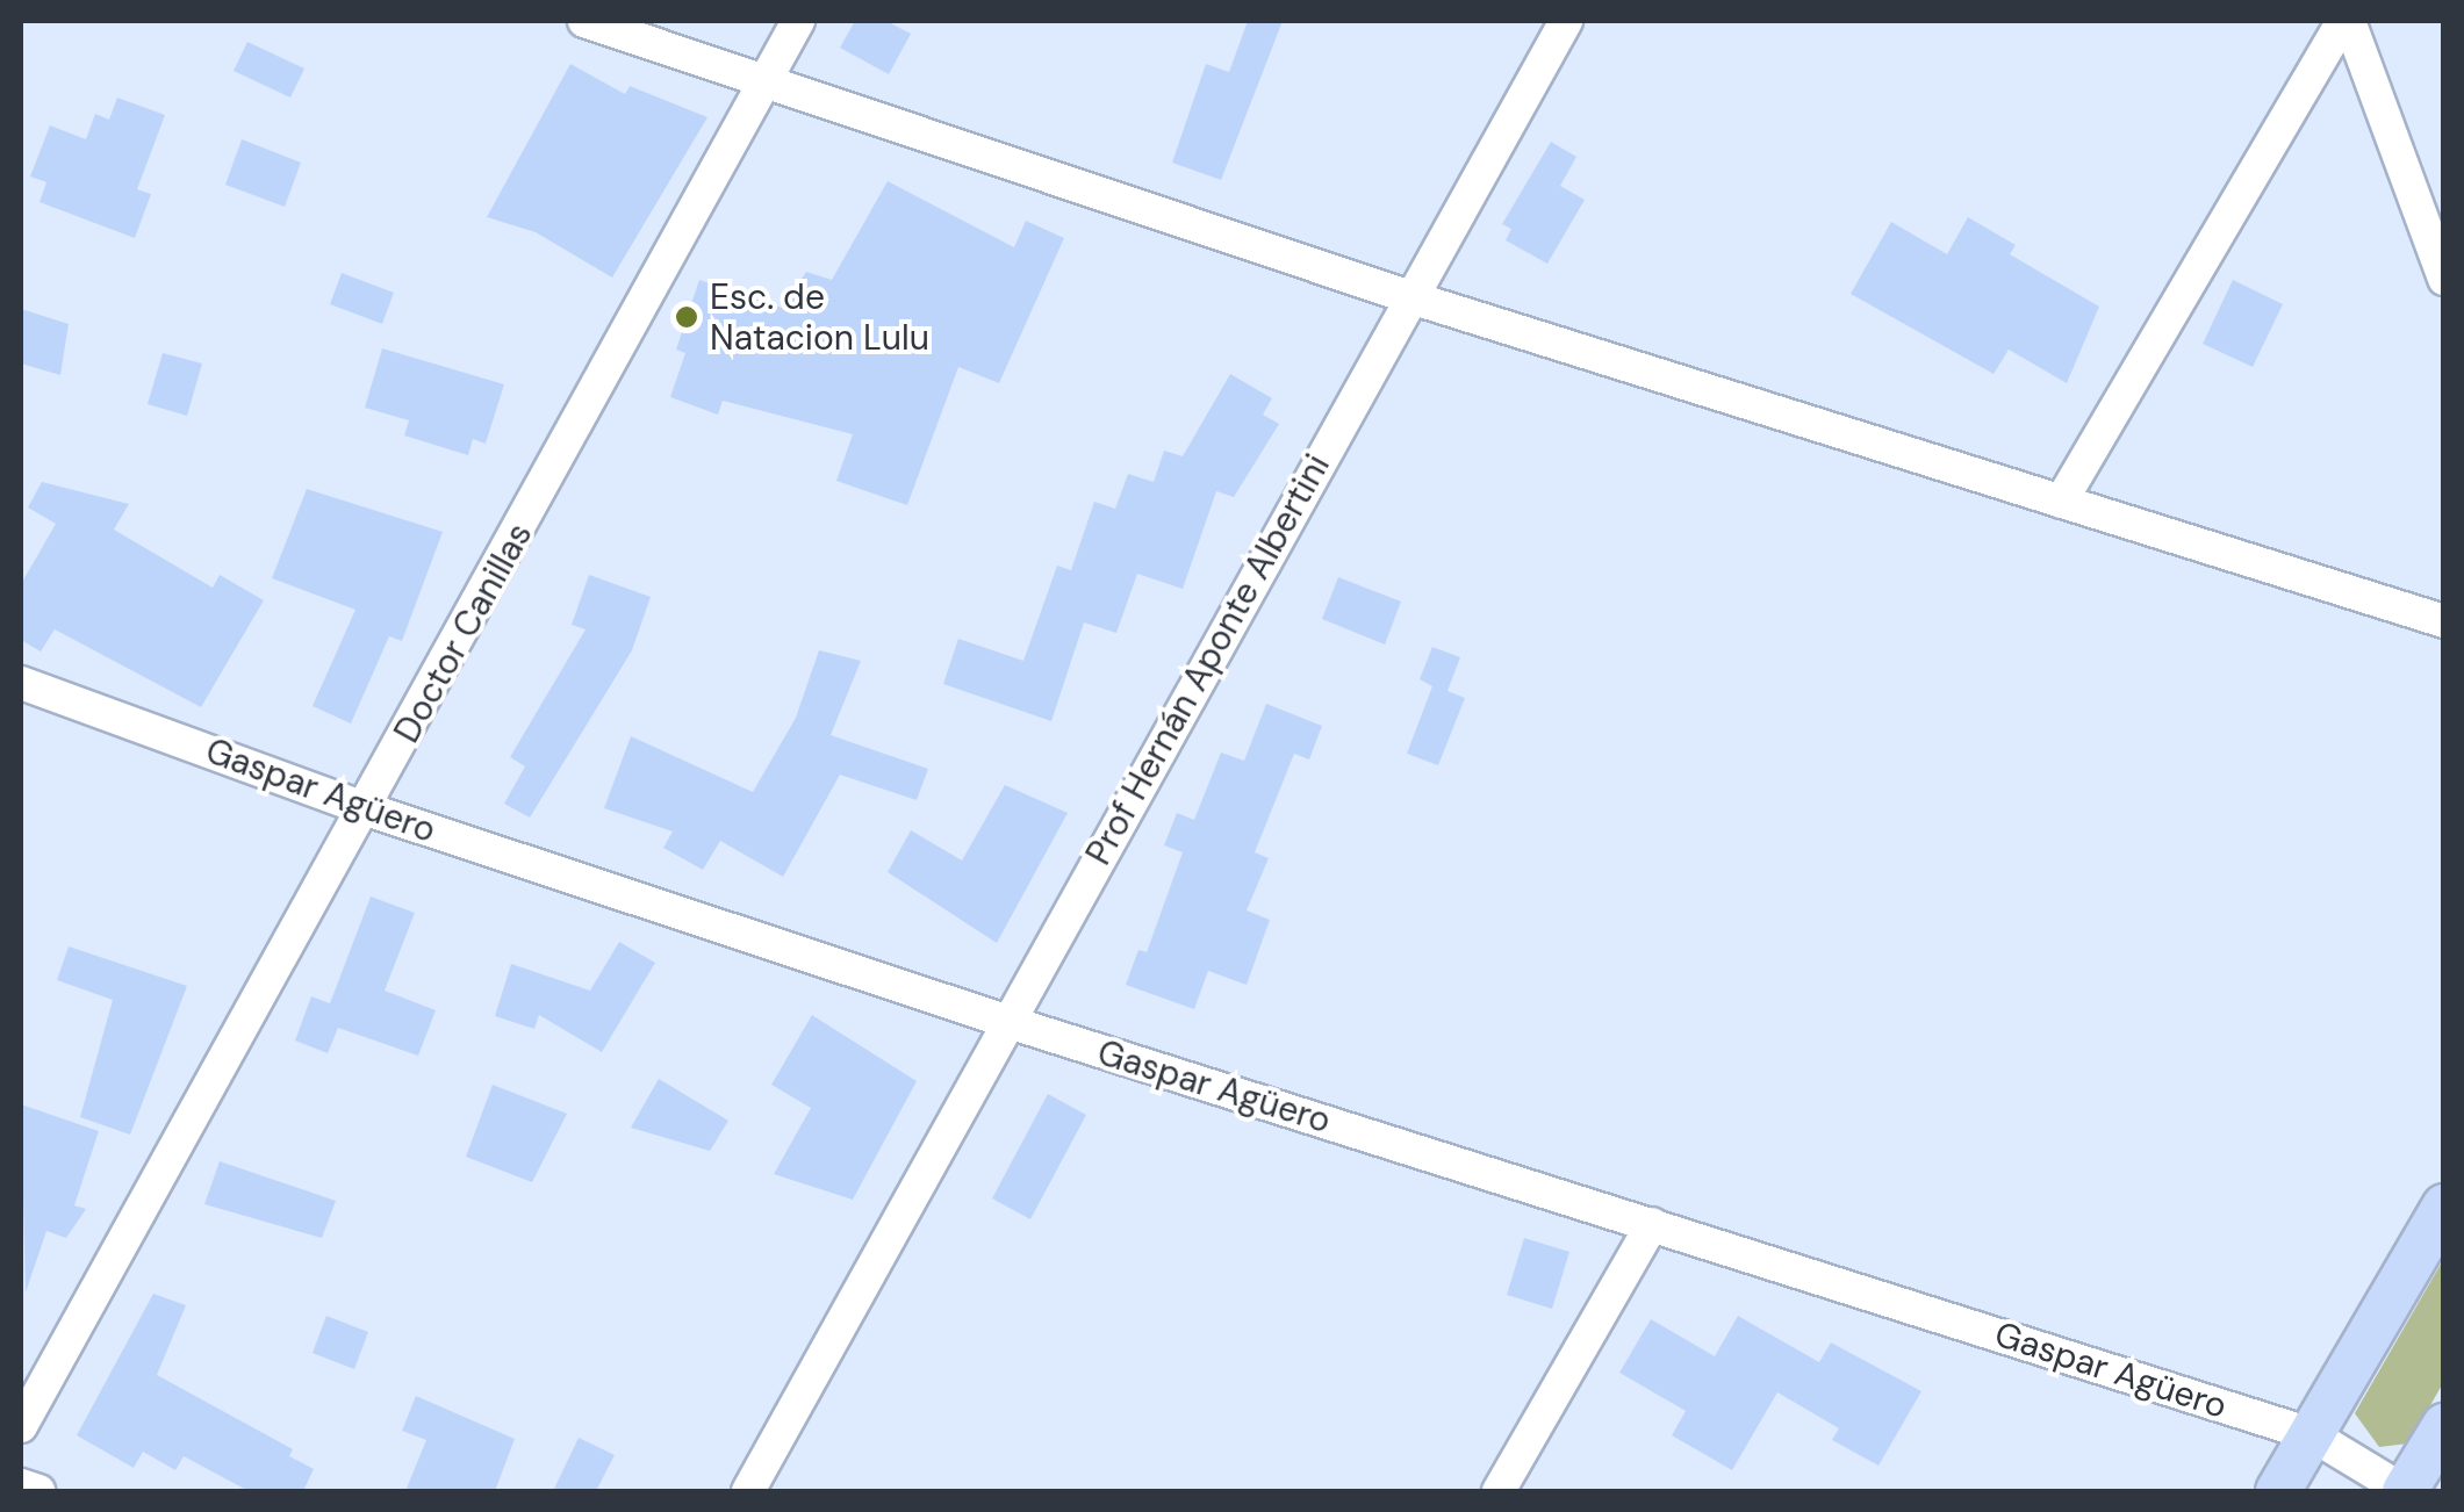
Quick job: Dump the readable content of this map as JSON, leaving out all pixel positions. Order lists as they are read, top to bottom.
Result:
{
  "streets": {
    "street": ["Doctor Canillas", "Prof Hernán Aponte Albertini", "Gaspar Agüero"]
  },
  "crossings": [
    ["Doctor Canillas", "Gaspar Agüero"],
    ["Prof Hernán Aponte Albertini", "Gaspar Agüero"]
  ],
  "places": ["Esc. de Natacion Lulu"]
}
